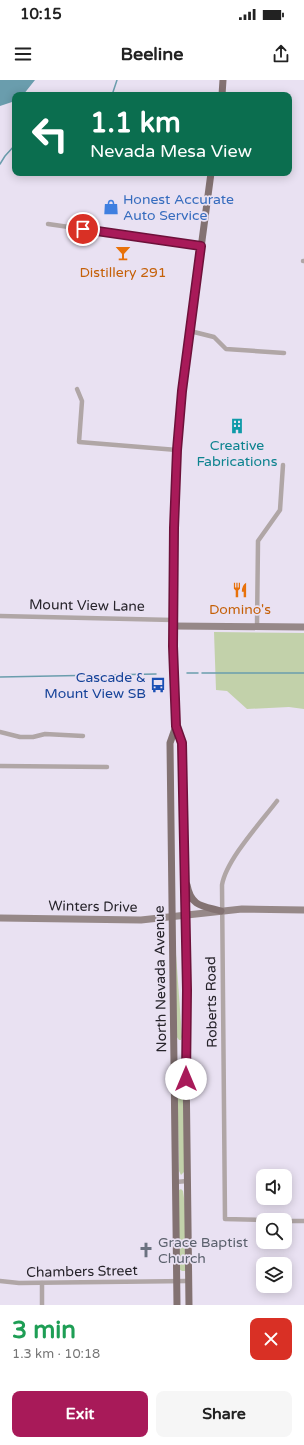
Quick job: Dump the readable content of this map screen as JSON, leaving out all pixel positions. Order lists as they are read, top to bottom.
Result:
{
  "streets": {
    "main road": ["North Nevada Avenue"],
    "street": [
      "Mount View Lane",
      "Winters Drive",
      "Roberts Road",
      "Chambers Street"
    ]
  },
  "crossings": [
    ["Mount View Lane", "North Nevada Avenue"],
    ["Winters Drive", "North Nevada Avenue"],
    ["Winters Drive", "Roberts Road"],
    ["North Nevada Avenue", "Chambers Street"]
  ],
  "places": {
    "shop": ["Honest Accurate Auto Service"],
    "bar": ["Distillery 291"],
    "building": ["Creative Fabrications"],
    "restaurant": ["Domino's"],
    "bus stop": ["Cascade & Mount View SB"],
    "church": ["Grace Baptist Church"]
  },
  "page": {
    "status": "10:15",
    "header": "Beeline",
    "turn": ["1.1 km", "Nevada Mesa View"],
    "heading": ["3 min", "1.3 km · 10:18"],
    "buttons": ["Exit", "Share"]
  }
}
